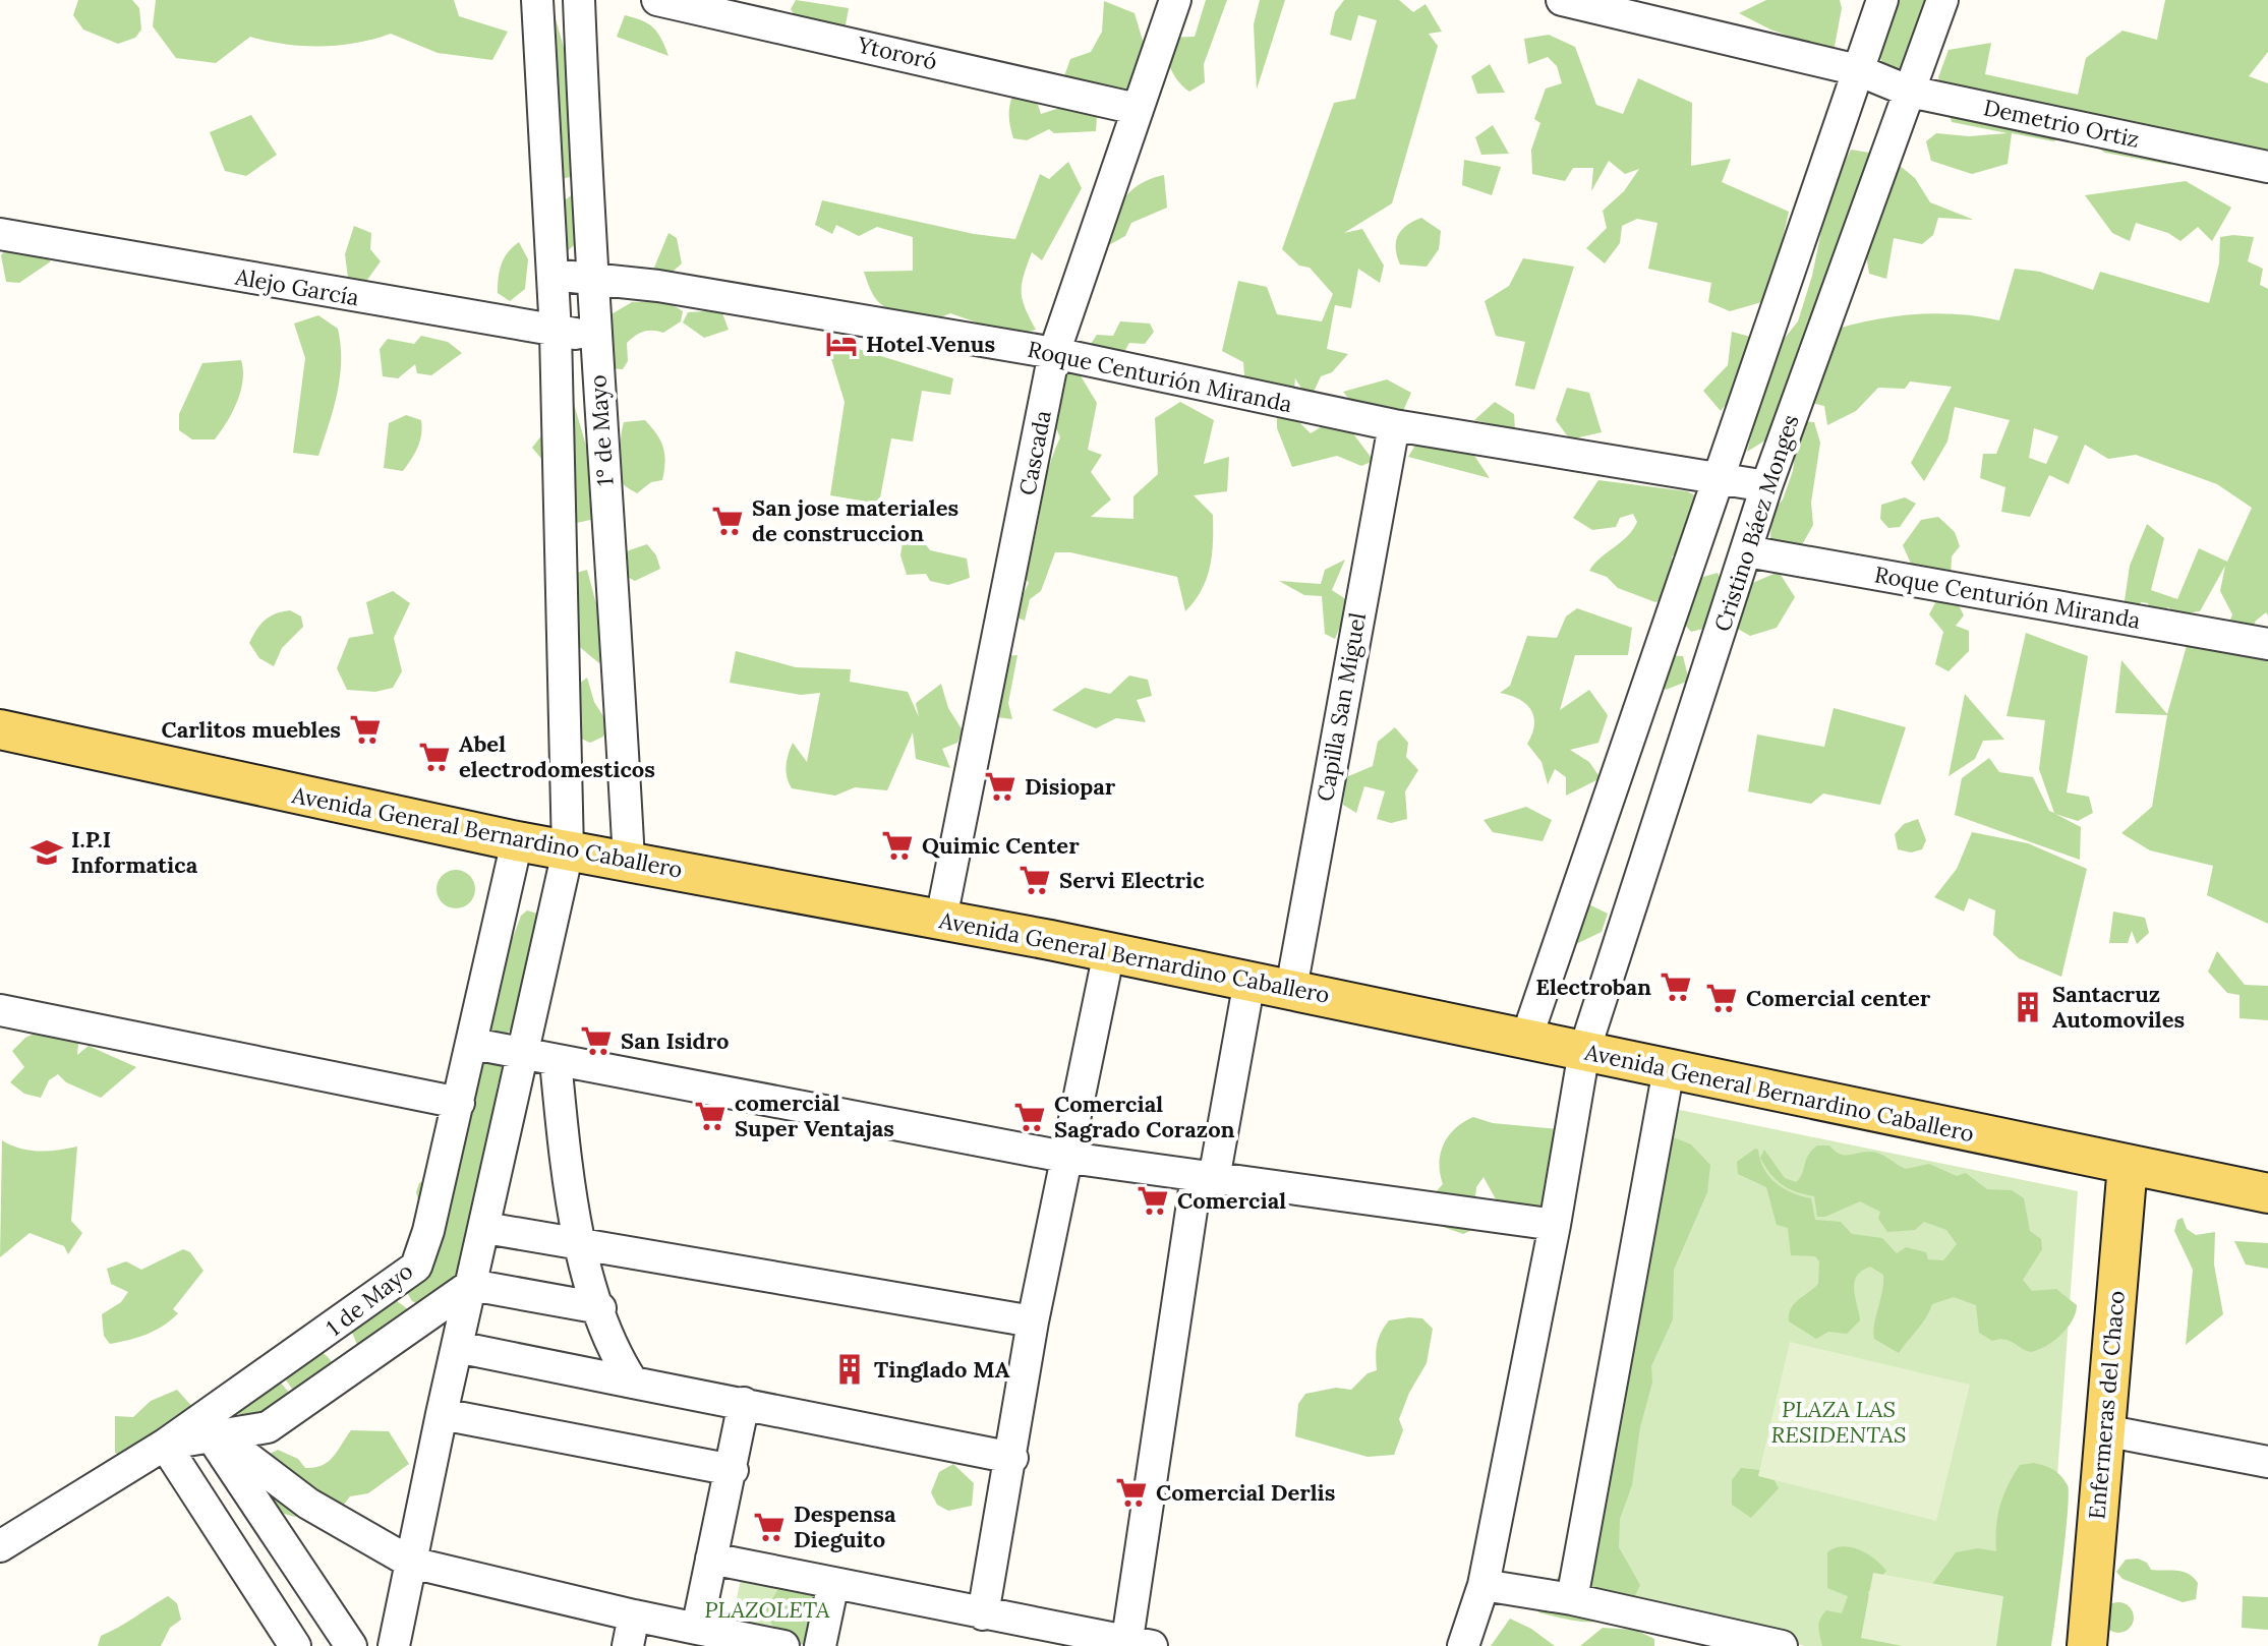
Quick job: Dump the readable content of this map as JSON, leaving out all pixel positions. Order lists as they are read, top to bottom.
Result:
{
  "streets": {
    "main road": ["Avenida General Bernardino Caballero", "Enfermeras del Chaco"],
    "street": [
      "Ytororó",
      "Demetrio Ortiz",
      "Alejo García",
      "Roque Centurión Miranda",
      "1° de Mayo",
      "Cascada",
      "Cristino Báez Monges",
      "Capilla San Miguel",
      "1 de Mayo"
    ]
  },
  "crossings": [
    ["Ytororó", "Cascada"],
    ["Demetrio Ortiz", "Cristino Báez Monges"],
    ["Alejo García", "1° de Mayo"],
    ["Roque Centurión Miranda", "1° de Mayo"],
    ["Roque Centurión Miranda", "Cascada"],
    ["Roque Centurión Miranda", "Cristino Báez Monges"],
    ["Roque Centurión Miranda", "Capilla San Miguel"],
    ["1° de Mayo", "Avenida General Bernardino Caballero"],
    ["Cascada", "Avenida General Bernardino Caballero"],
    ["Cristino Báez Monges", "Avenida General Bernardino Caballero"],
    ["Capilla San Miguel", "Avenida General Bernardino Caballero"],
    ["Avenida General Bernardino Caballero", "1 de Mayo"],
    ["Avenida General Bernardino Caballero", "Enfermeras del Chaco"]
  ],
  "parks": ["PLAZA LAS RESIDENTAS", "PLAZOLETA"],
  "places": {
    "hotel": ["Hotel Venus"],
    "supermarket": [
      "San jose materiales de construccion",
      "Carlitos muebles",
      "Abel electrodomesticos",
      "Disiopar",
      "Quimic Center",
      "Servi Electric",
      "Electroban",
      "Comercial center",
      "San Isidro",
      "comercial Super Ventajas",
      "Comercial Sagrado Corazon",
      "Comercial",
      "Comercial Derlis",
      "Despensa Dieguito"
    ],
    "school or university": ["I.P.I Informatica"],
    "building": ["Santacruz Automoviles", "Tinglado MA"]
  }
}
